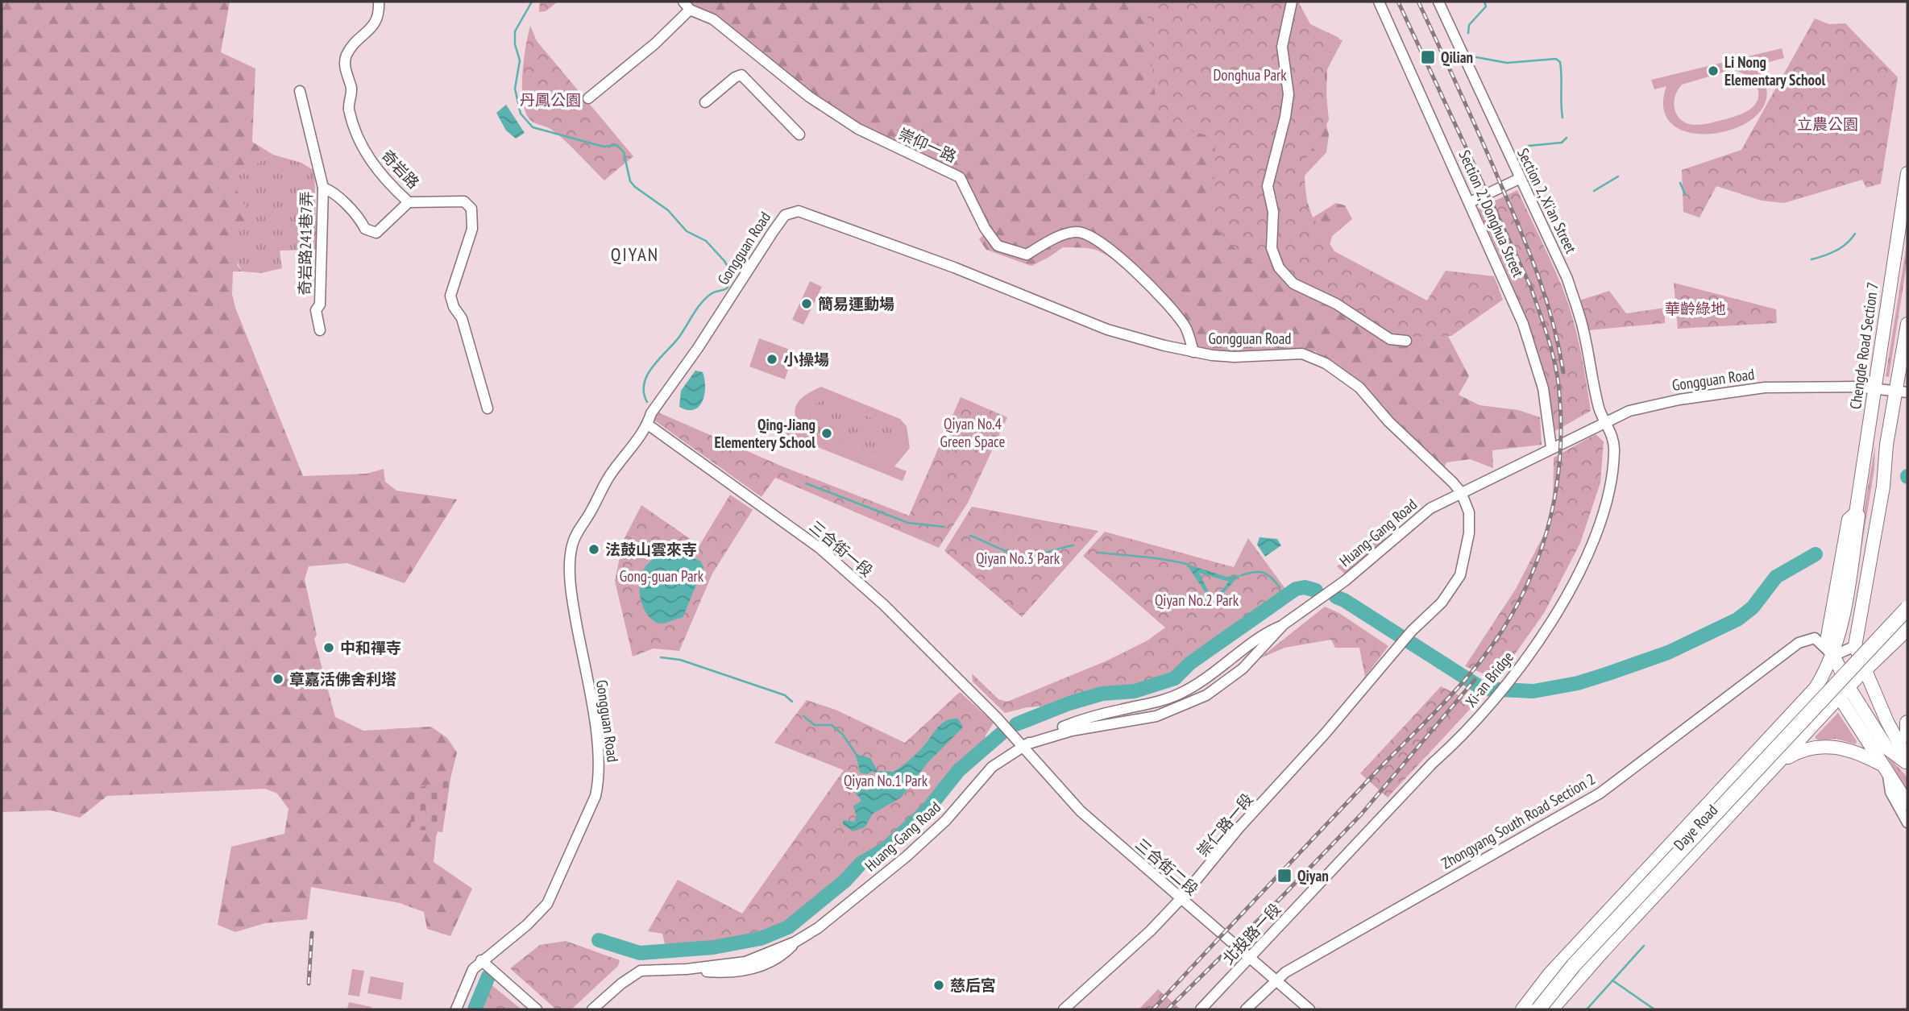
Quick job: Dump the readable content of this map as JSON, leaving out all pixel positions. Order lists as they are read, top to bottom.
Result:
{
  "streets": {
    "main road": ["Chengde Road Section 7", "Daye Road"],
    "street": [
      "崇仰一路",
      "奇岩路",
      "Section 2, Xi'an Street",
      "Section 2, Donghua Street",
      "奇岩路241巷7弄",
      "Gongguan Road",
      "Huang-Gang Road",
      "三合街一段",
      "Xi-an Bridge",
      "Zhongyang South Road Section 2",
      "崇仁路一段",
      "三合街二段",
      "北投路一段"
    ]
  },
  "crossings": [
    ["崇仰一路", "Gongguan Road"],
    ["Section 2, Xi'an Street", "Gongguan Road"],
    ["Section 2, Xi'an Street", "Xi-an Bridge"],
    ["Section 2, Donghua Street", "Gongguan Road"],
    ["Gongguan Road", "Chengde Road Section 7"],
    ["Gongguan Road", "Huang-Gang Road"],
    ["Gongguan Road", "三合街一段"],
    ["Gongguan Road", "崇仁路一段"],
    ["Huang-Gang Road", "崇仁路一段"],
    ["Huang-Gang Road", "三合街二段"],
    ["三合街一段", "三合街二段"],
    ["Xi-an Bridge", "北投路一段"],
    ["Zhongyang South Road Section 2", "三合街二段"],
    ["崇仁路一段", "三合街二段"],
    ["三合街二段", "北投路一段"]
  ],
  "districts": ["QIYAN"],
  "parks": [
    "Donghua Park",
    "丹鳳公園",
    "立農公園",
    "華齡綠地",
    "Qiyan No.4 Green Space",
    "Qiyan No.3 Park",
    "Gong-guan Park",
    "Qiyan No.2 Park",
    "Qiyan No.1 Park"
  ],
  "places": {
    "transit": ["Qilian", "Qiyan"],
    "other": [
      "Li Nong Elementary School",
      "簡易運動場",
      "小操場",
      "Qing-Jiang Elementery School",
      "法鼓山雲來寺",
      "中和禪寺",
      "章嘉活佛舍利塔",
      "慈后宮"
    ]
  }
}
